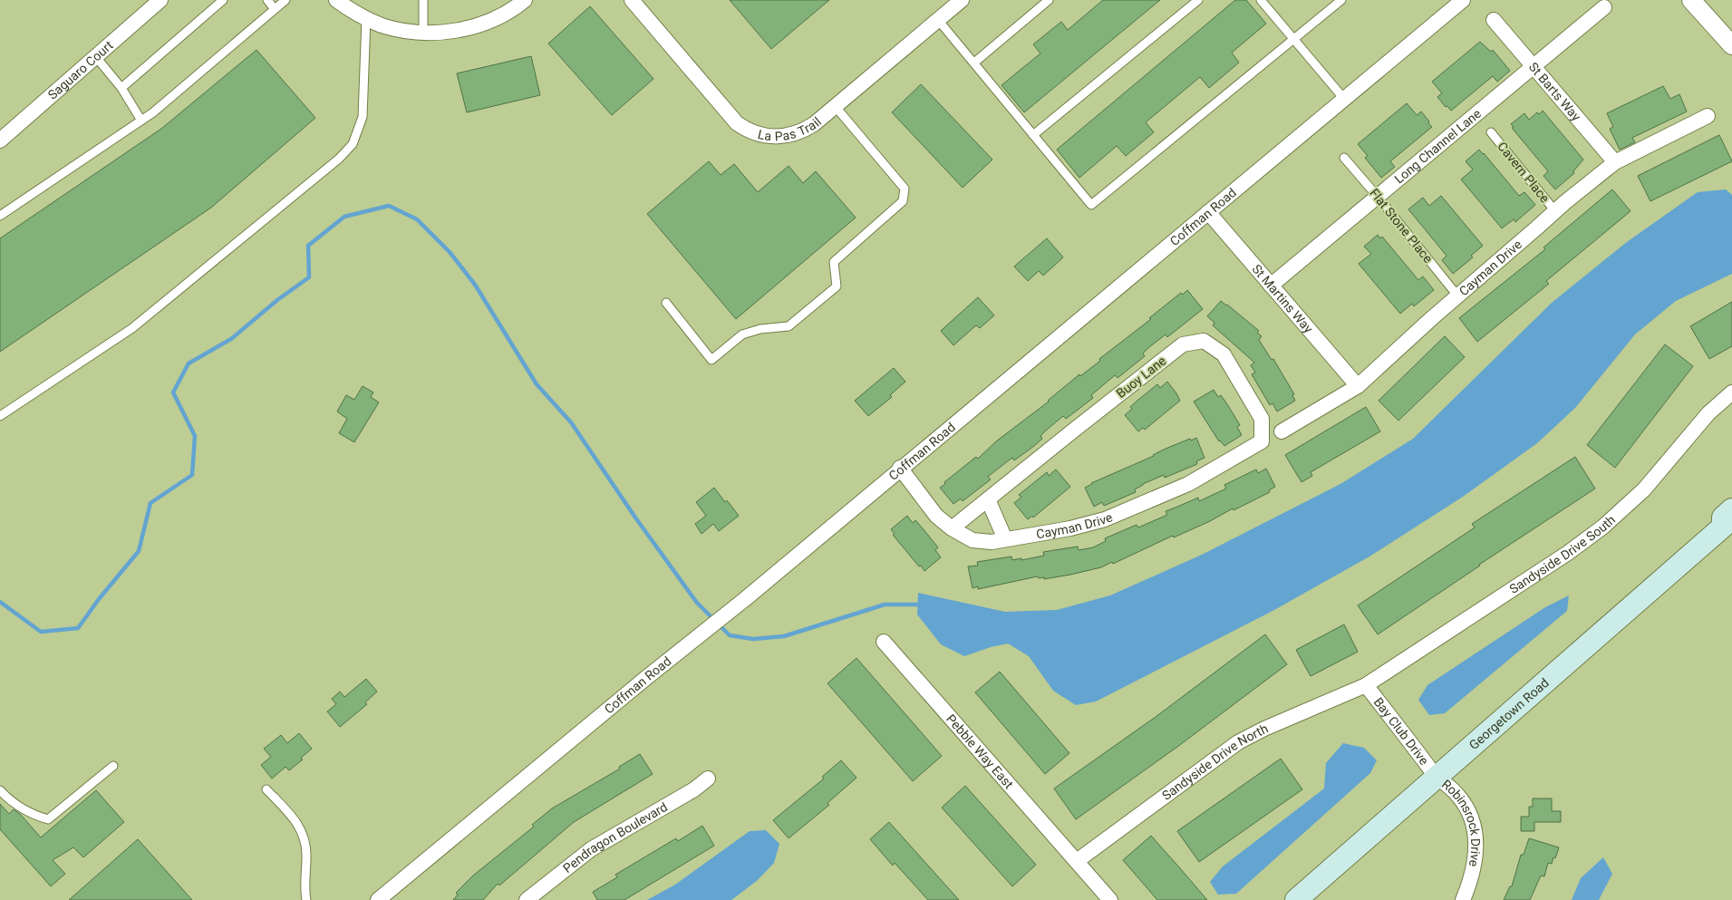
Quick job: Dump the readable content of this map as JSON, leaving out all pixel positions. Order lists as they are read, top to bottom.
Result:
{
  "streets": {
    "main road": ["Georgetown Road"],
    "street": [
      "Saguaro Court",
      "St Barts Way",
      "La Pas Trail",
      "Long Channel Lane",
      "Coffman Road",
      "Cayman Drive",
      "St Martins Way",
      "Buoy Lane",
      "Sandyside Drive South",
      "Bay Club Drive",
      "Pebble Way East",
      "Sandyside Drive North",
      "Robinsrock Drive",
      "Pendragon Boulevard"
    ],
    "lane": ["Cavern Place", "Flat Stone Place"]
  },
  "crossings": [
    ["St Barts Way", "Long Channel Lane"],
    ["St Barts Way", "Cayman Drive"],
    ["Long Channel Lane", "Flat Stone Place"],
    ["Long Channel Lane", "St Martins Way"],
    ["Cavern Place", "Cayman Drive"],
    ["Coffman Road", "Cayman Drive"],
    ["Coffman Road", "St Martins Way"],
    ["Flat Stone Place", "Cayman Drive"],
    ["Cayman Drive", "St Martins Way"],
    ["Cayman Drive", "Buoy Lane"],
    ["Sandyside Drive South", "Bay Club Drive"],
    ["Sandyside Drive South", "Sandyside Drive North"],
    ["Georgetown Road", "Bay Club Drive"],
    ["Georgetown Road", "Robinsrock Drive"],
    ["Bay Club Drive", "Sandyside Drive North"],
    ["Bay Club Drive", "Robinsrock Drive"],
    ["Pebble Way East", "Sandyside Drive North"]
  ]
}
